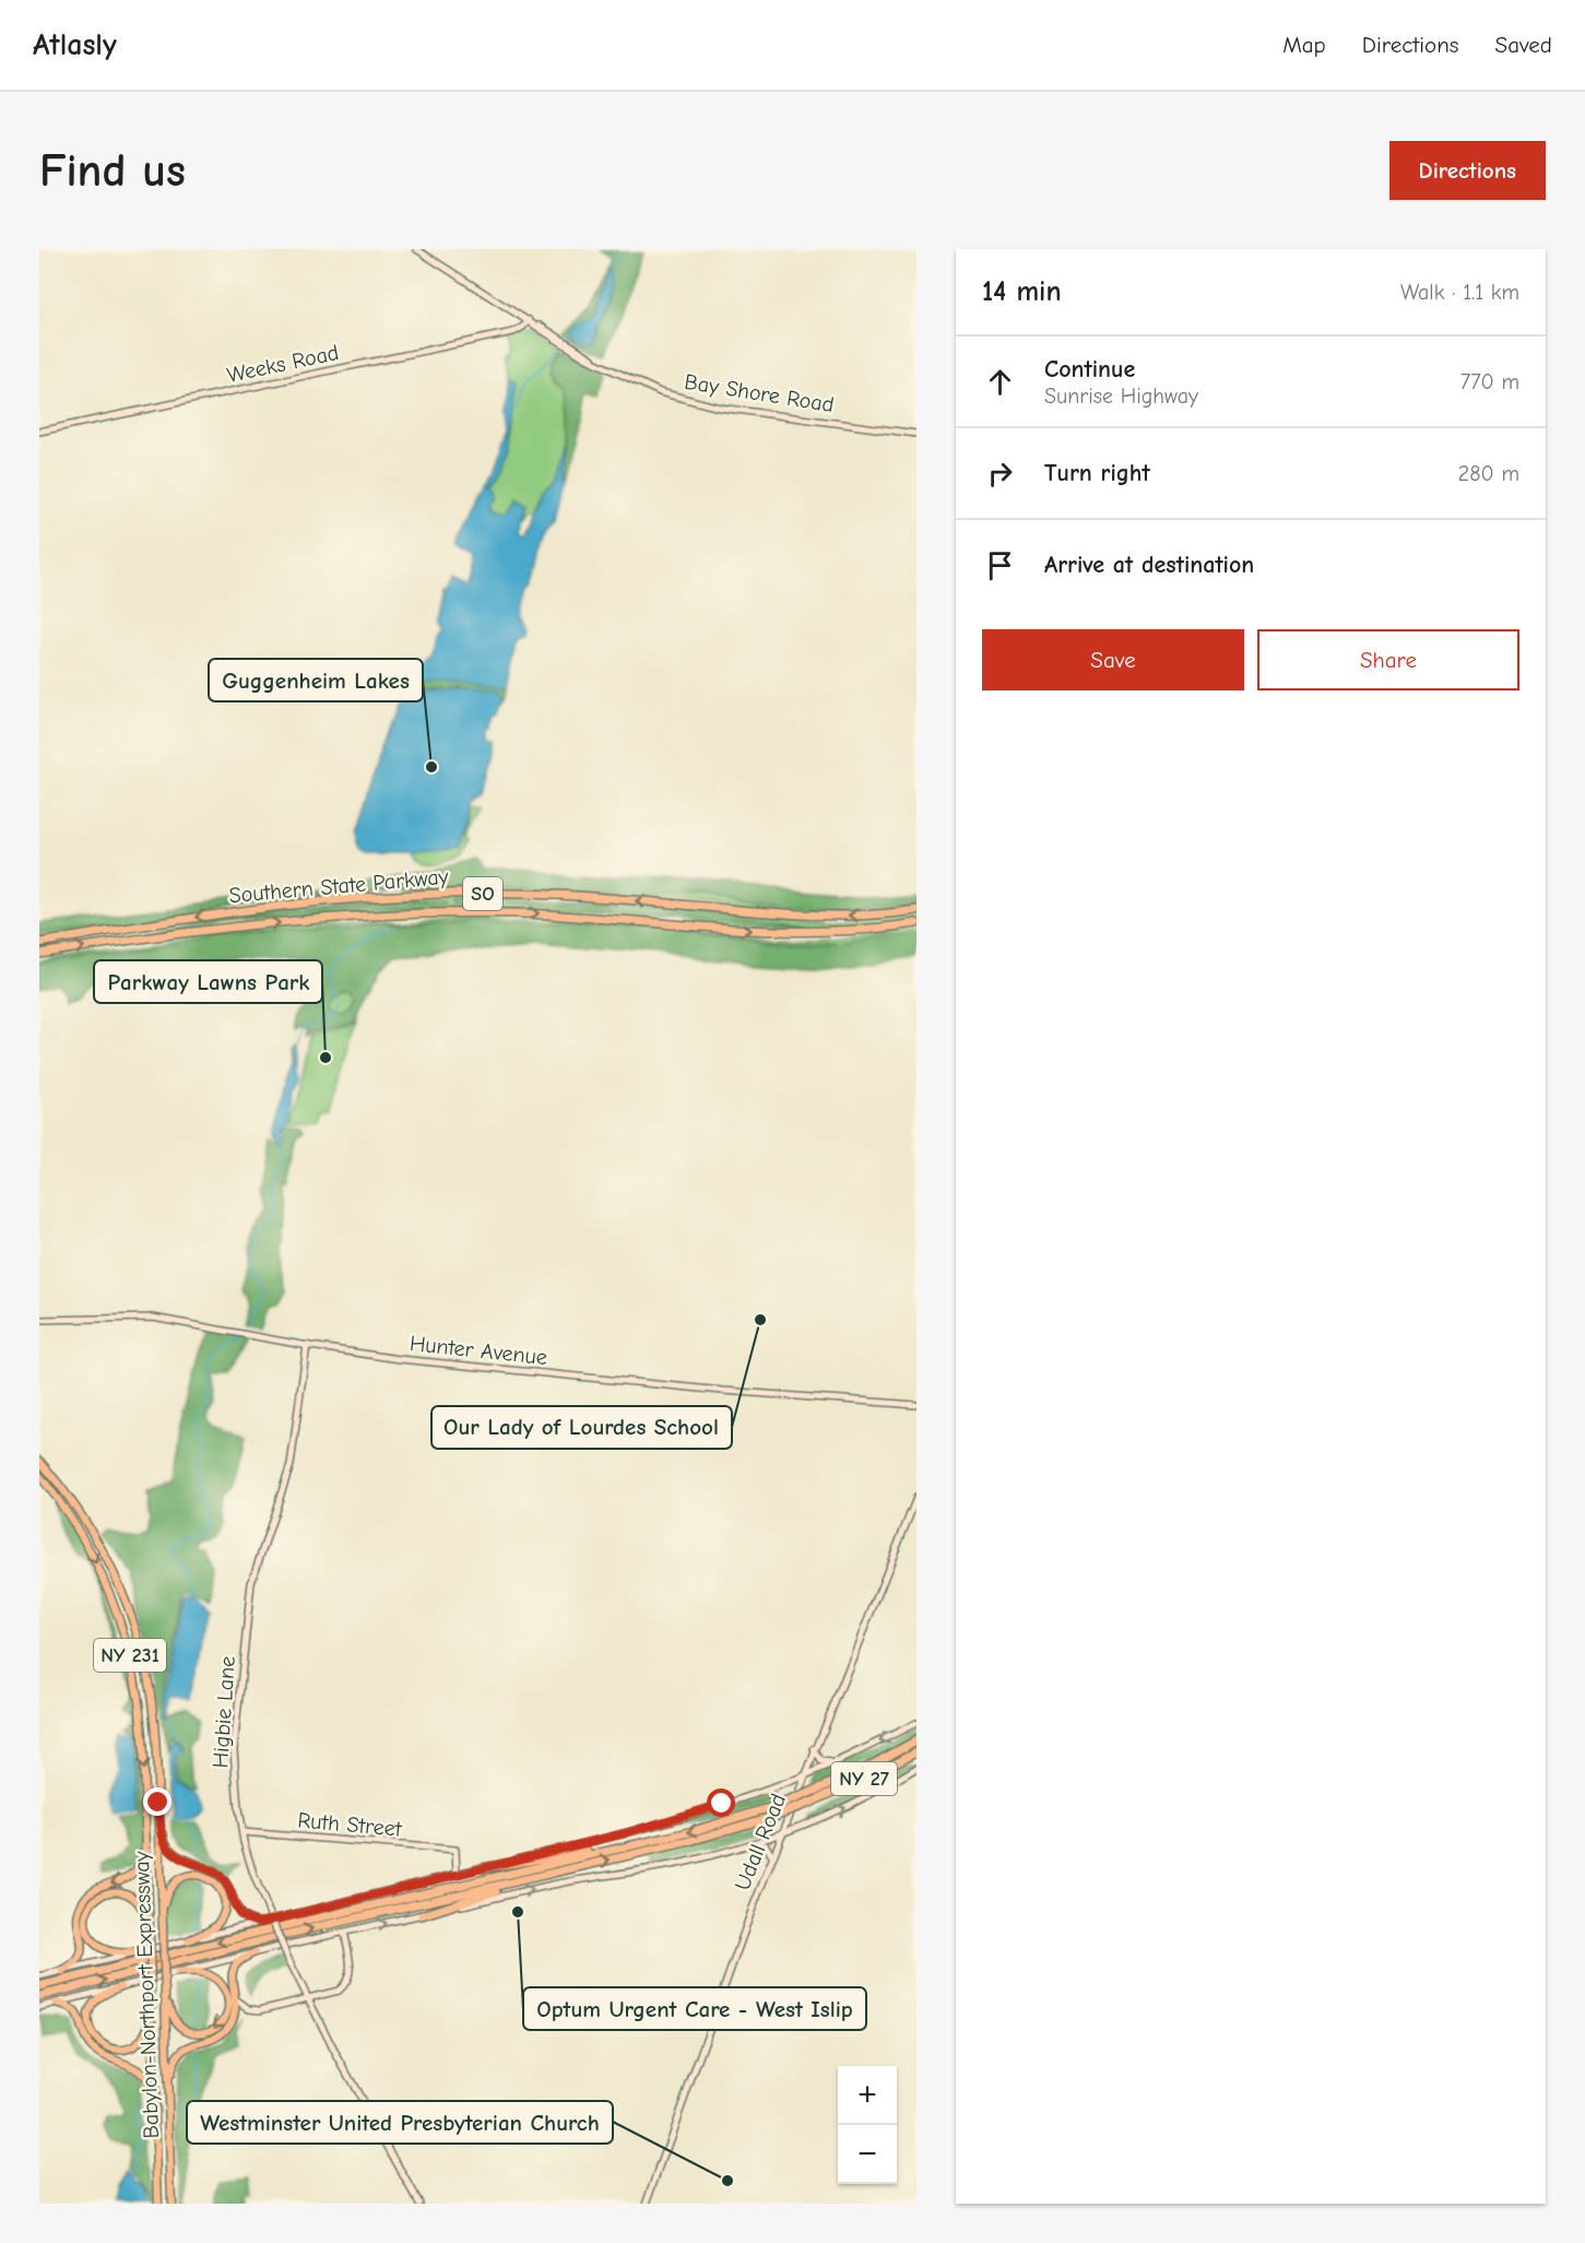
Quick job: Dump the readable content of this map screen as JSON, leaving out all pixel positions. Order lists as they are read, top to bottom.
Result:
{
  "streets": {
    "highway": ["Southern State Parkway", "SO", "NY 27"],
    "main road": ["NY 231", "Babylon-Northport Expressway"],
    "street": [
      "Weeks Road",
      "Bay Shore Road",
      "Hunter Avenue",
      "Higbie Lane",
      "Ruth Street",
      "Udall Road"
    ]
  },
  "crossings": [
    ["Weeks Road", "Bay Shore Road"],
    ["Hunter Avenue", "Higbie Lane"],
    ["Higbie Lane", "Ruth Street"]
  ],
  "places": [
    "Guggenheim Lakes",
    "Parkway Lawns Park",
    "Our Lady of Lourdes School",
    "Optum Urgent Care - West Islip",
    "Westminster United Presbyterian Church"
  ],
  "page": {
    "header": "Atlasly",
    "nav": ["Map", "Directions", "Saved"],
    "buttons": [
      "Directions",
      ["Save", "Share"]
    ],
    "title": "Find us",
    "heading": ["14 min", "Walk · 1.1 km"],
    "list": [
      ["Continue", "Sunrise Highway", "770 m"],
      ["Turn right", "280 m"],
      "Arrive at destination"
    ],
    "map_buttons": ["+", "−"]
  }
}
